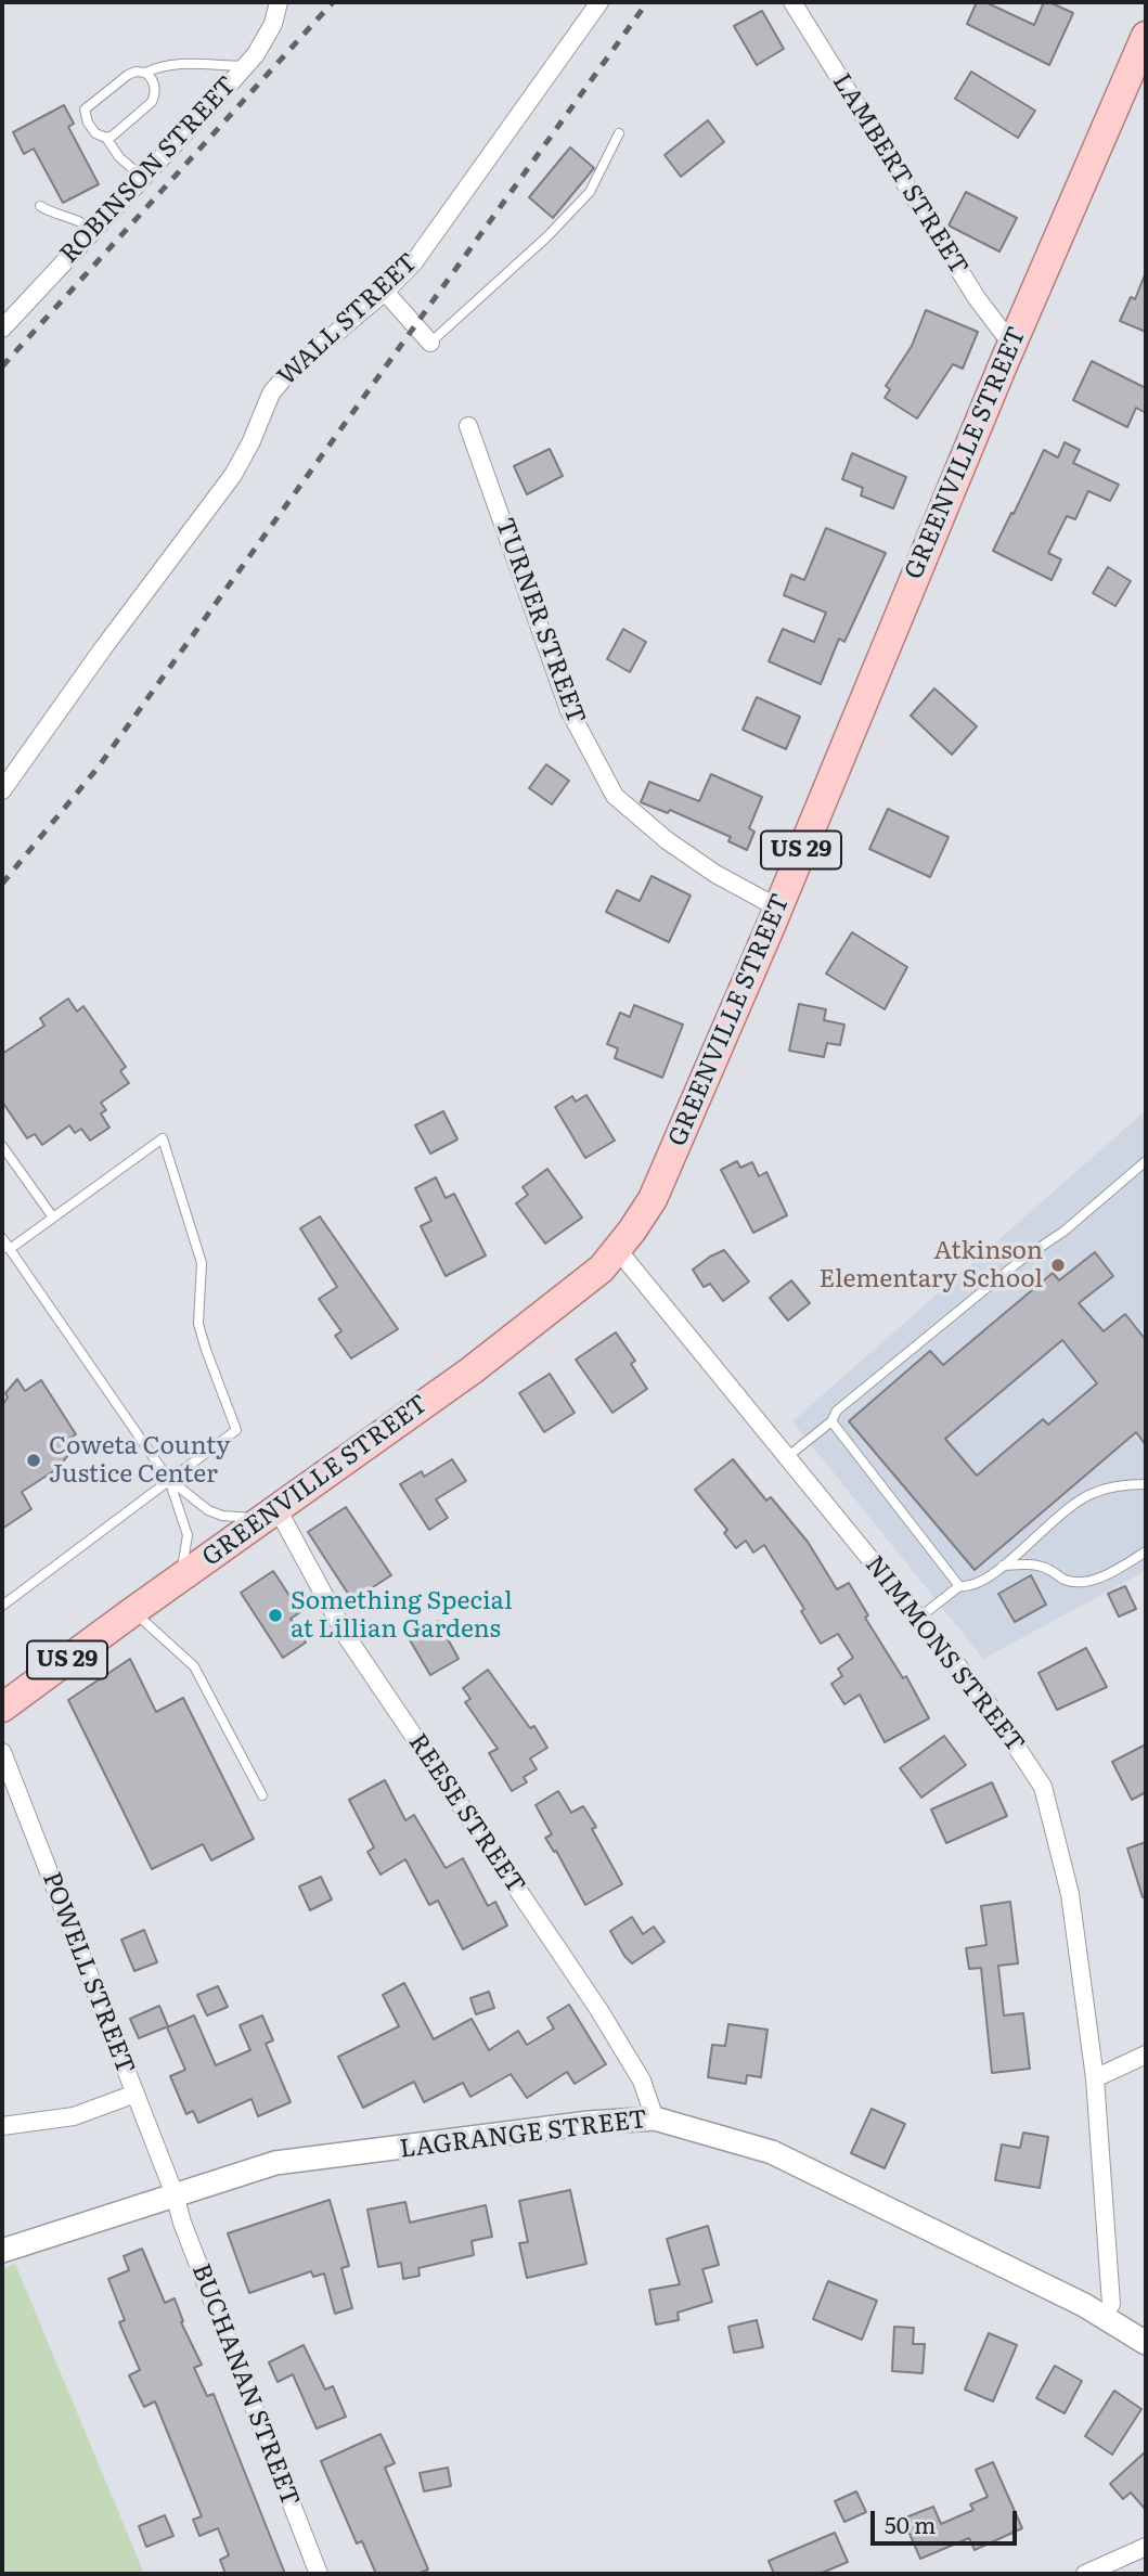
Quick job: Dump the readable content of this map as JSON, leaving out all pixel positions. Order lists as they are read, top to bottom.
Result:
{
  "streets": {
    "main road": ["GREENVILLE STREET", "US 29"],
    "street": [
      "ROBINSON STREET",
      "LAMBERT STREET",
      "WALL STREET",
      "TURNER STREET",
      "NIMMONS STREET",
      "REESE STREET",
      "POWELL STREET",
      "LAGRANGE STREET",
      "BUCHANAN STREET"
    ]
  },
  "crossings": [
    ["LAMBERT STREET", "GREENVILLE STREET"],
    ["GREENVILLE STREET", "TURNER STREET"],
    ["GREENVILLE STREET", "NIMMONS STREET"],
    ["GREENVILLE STREET", "REESE STREET"],
    ["NIMMONS STREET", "LAGRANGE STREET"],
    ["REESE STREET", "LAGRANGE STREET"],
    ["POWELL STREET", "LAGRANGE STREET"],
    ["POWELL STREET", "BUCHANAN STREET"],
    ["LAGRANGE STREET", "BUCHANAN STREET"]
  ],
  "places": ["Atkinson Elementary School", "Coweta County Justice Center", "Something Special at Lillian Gardens"],
  "scale_bar": "50 m"
}
